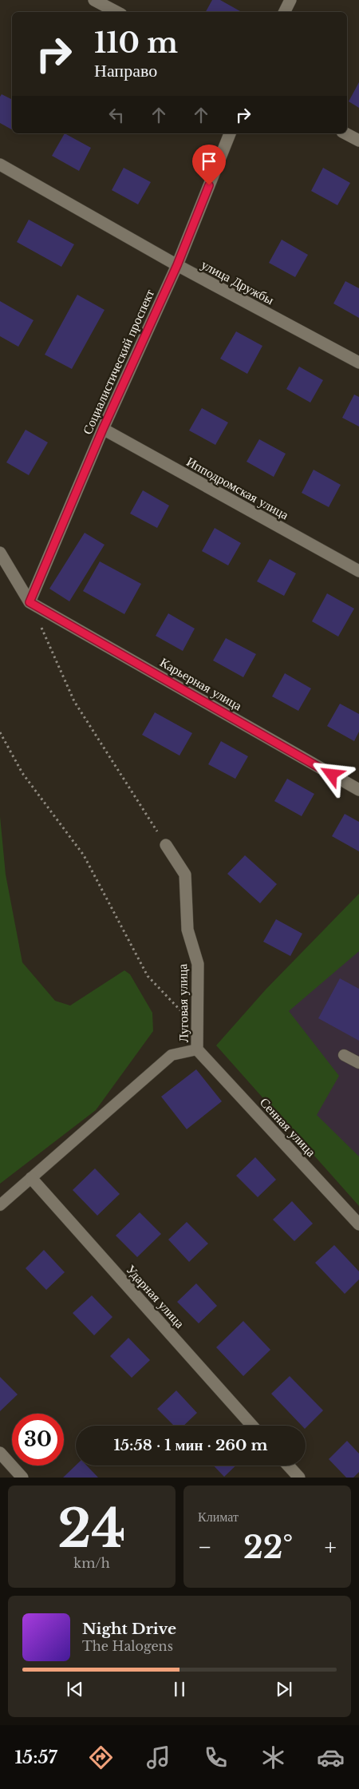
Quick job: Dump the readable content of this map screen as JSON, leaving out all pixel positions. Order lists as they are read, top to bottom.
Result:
{
  "streets": {
    "street": [
      "улица Дружбы",
      "Социалистический проспект",
      "Ипподромская улица",
      "Карьерная улица",
      "Луговая улица",
      "Сенная улица",
      "Ударная улица"
    ]
  },
  "crossings": [
    ["улица Дружбы", "Социалистический проспект"],
    ["Социалистический проспект", "Ипподромская улица"],
    ["Социалистический проспект", "Карьерная улица"],
    ["Луговая улица", "Сенная улица"]
  ],
  "page": {
    "turn": ["110 m", "Направо"],
    "limit": "30",
    "trip": "15:58 · 1 мин · 260 m",
    "tile": [
      ["24", "km/h"],
      "Климат"
    ],
    "heat": ["−", "22°", "+"],
    "song": ["Night Drive", "The Halogens"],
    "tabs": "15:57"
  }
}
